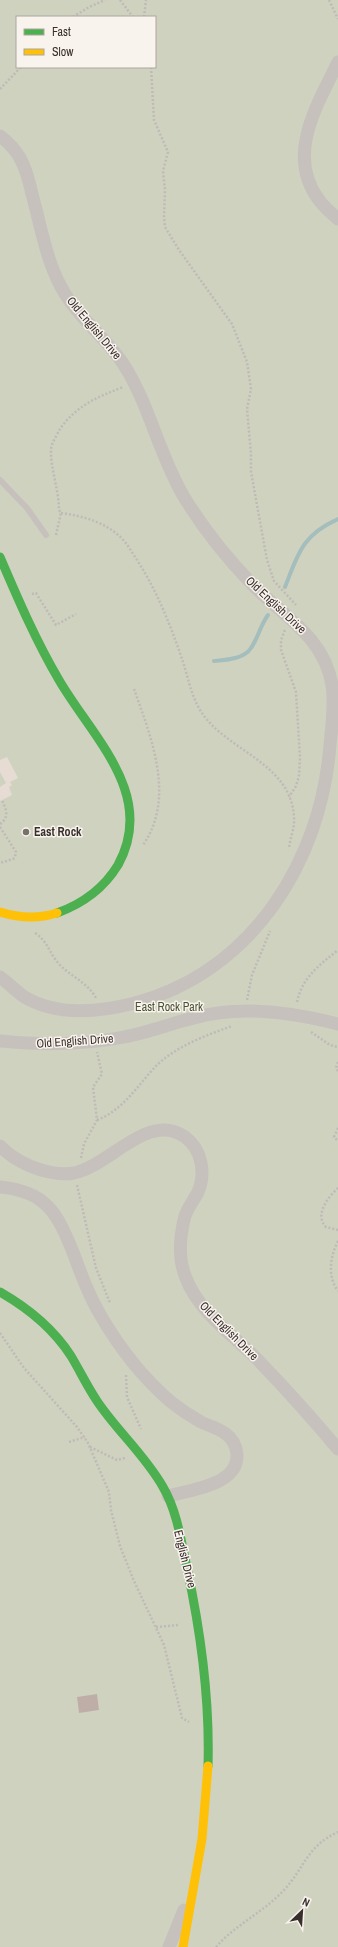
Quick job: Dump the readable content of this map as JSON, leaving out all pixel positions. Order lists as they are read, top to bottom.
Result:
{
  "streets": {
    "street": ["Old English Drive", "English Drive"]
  },
  "parks": ["East Rock Park"],
  "places": ["East Rock"],
  "legend": ["Fast", "Slow"],
  "north": "top right"
}
